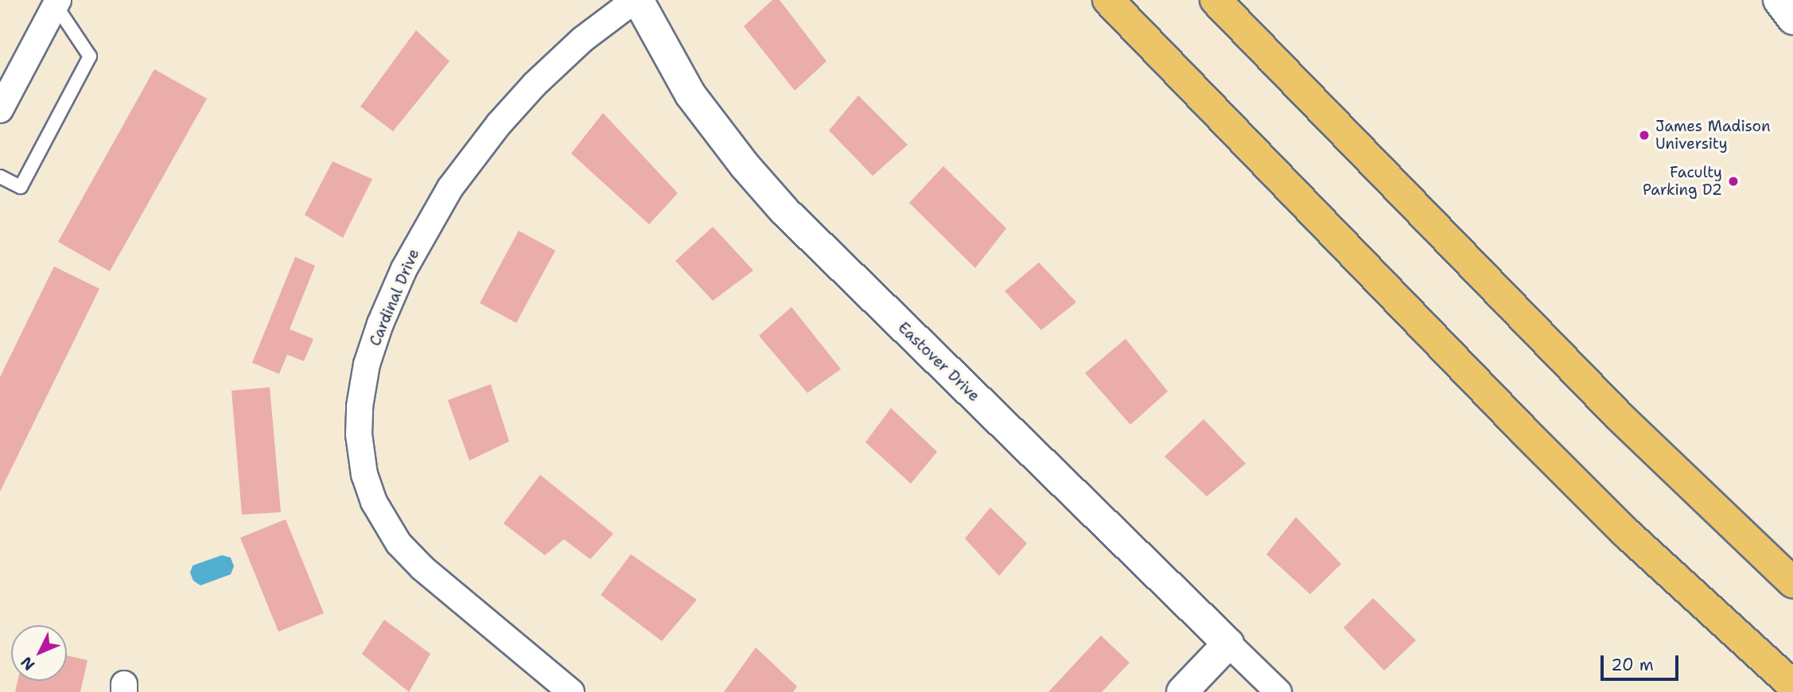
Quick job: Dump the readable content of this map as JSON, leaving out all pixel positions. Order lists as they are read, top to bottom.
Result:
{
  "streets": {
    "street": ["Cardinal Drive", "Eastover Drive"]
  },
  "crossings": [
    ["Cardinal Drive", "Eastover Drive"]
  ],
  "places": ["James Madison University", "Faculty Parking D2"],
  "scale_bar": "20 m",
  "north": "bottom left"
}
